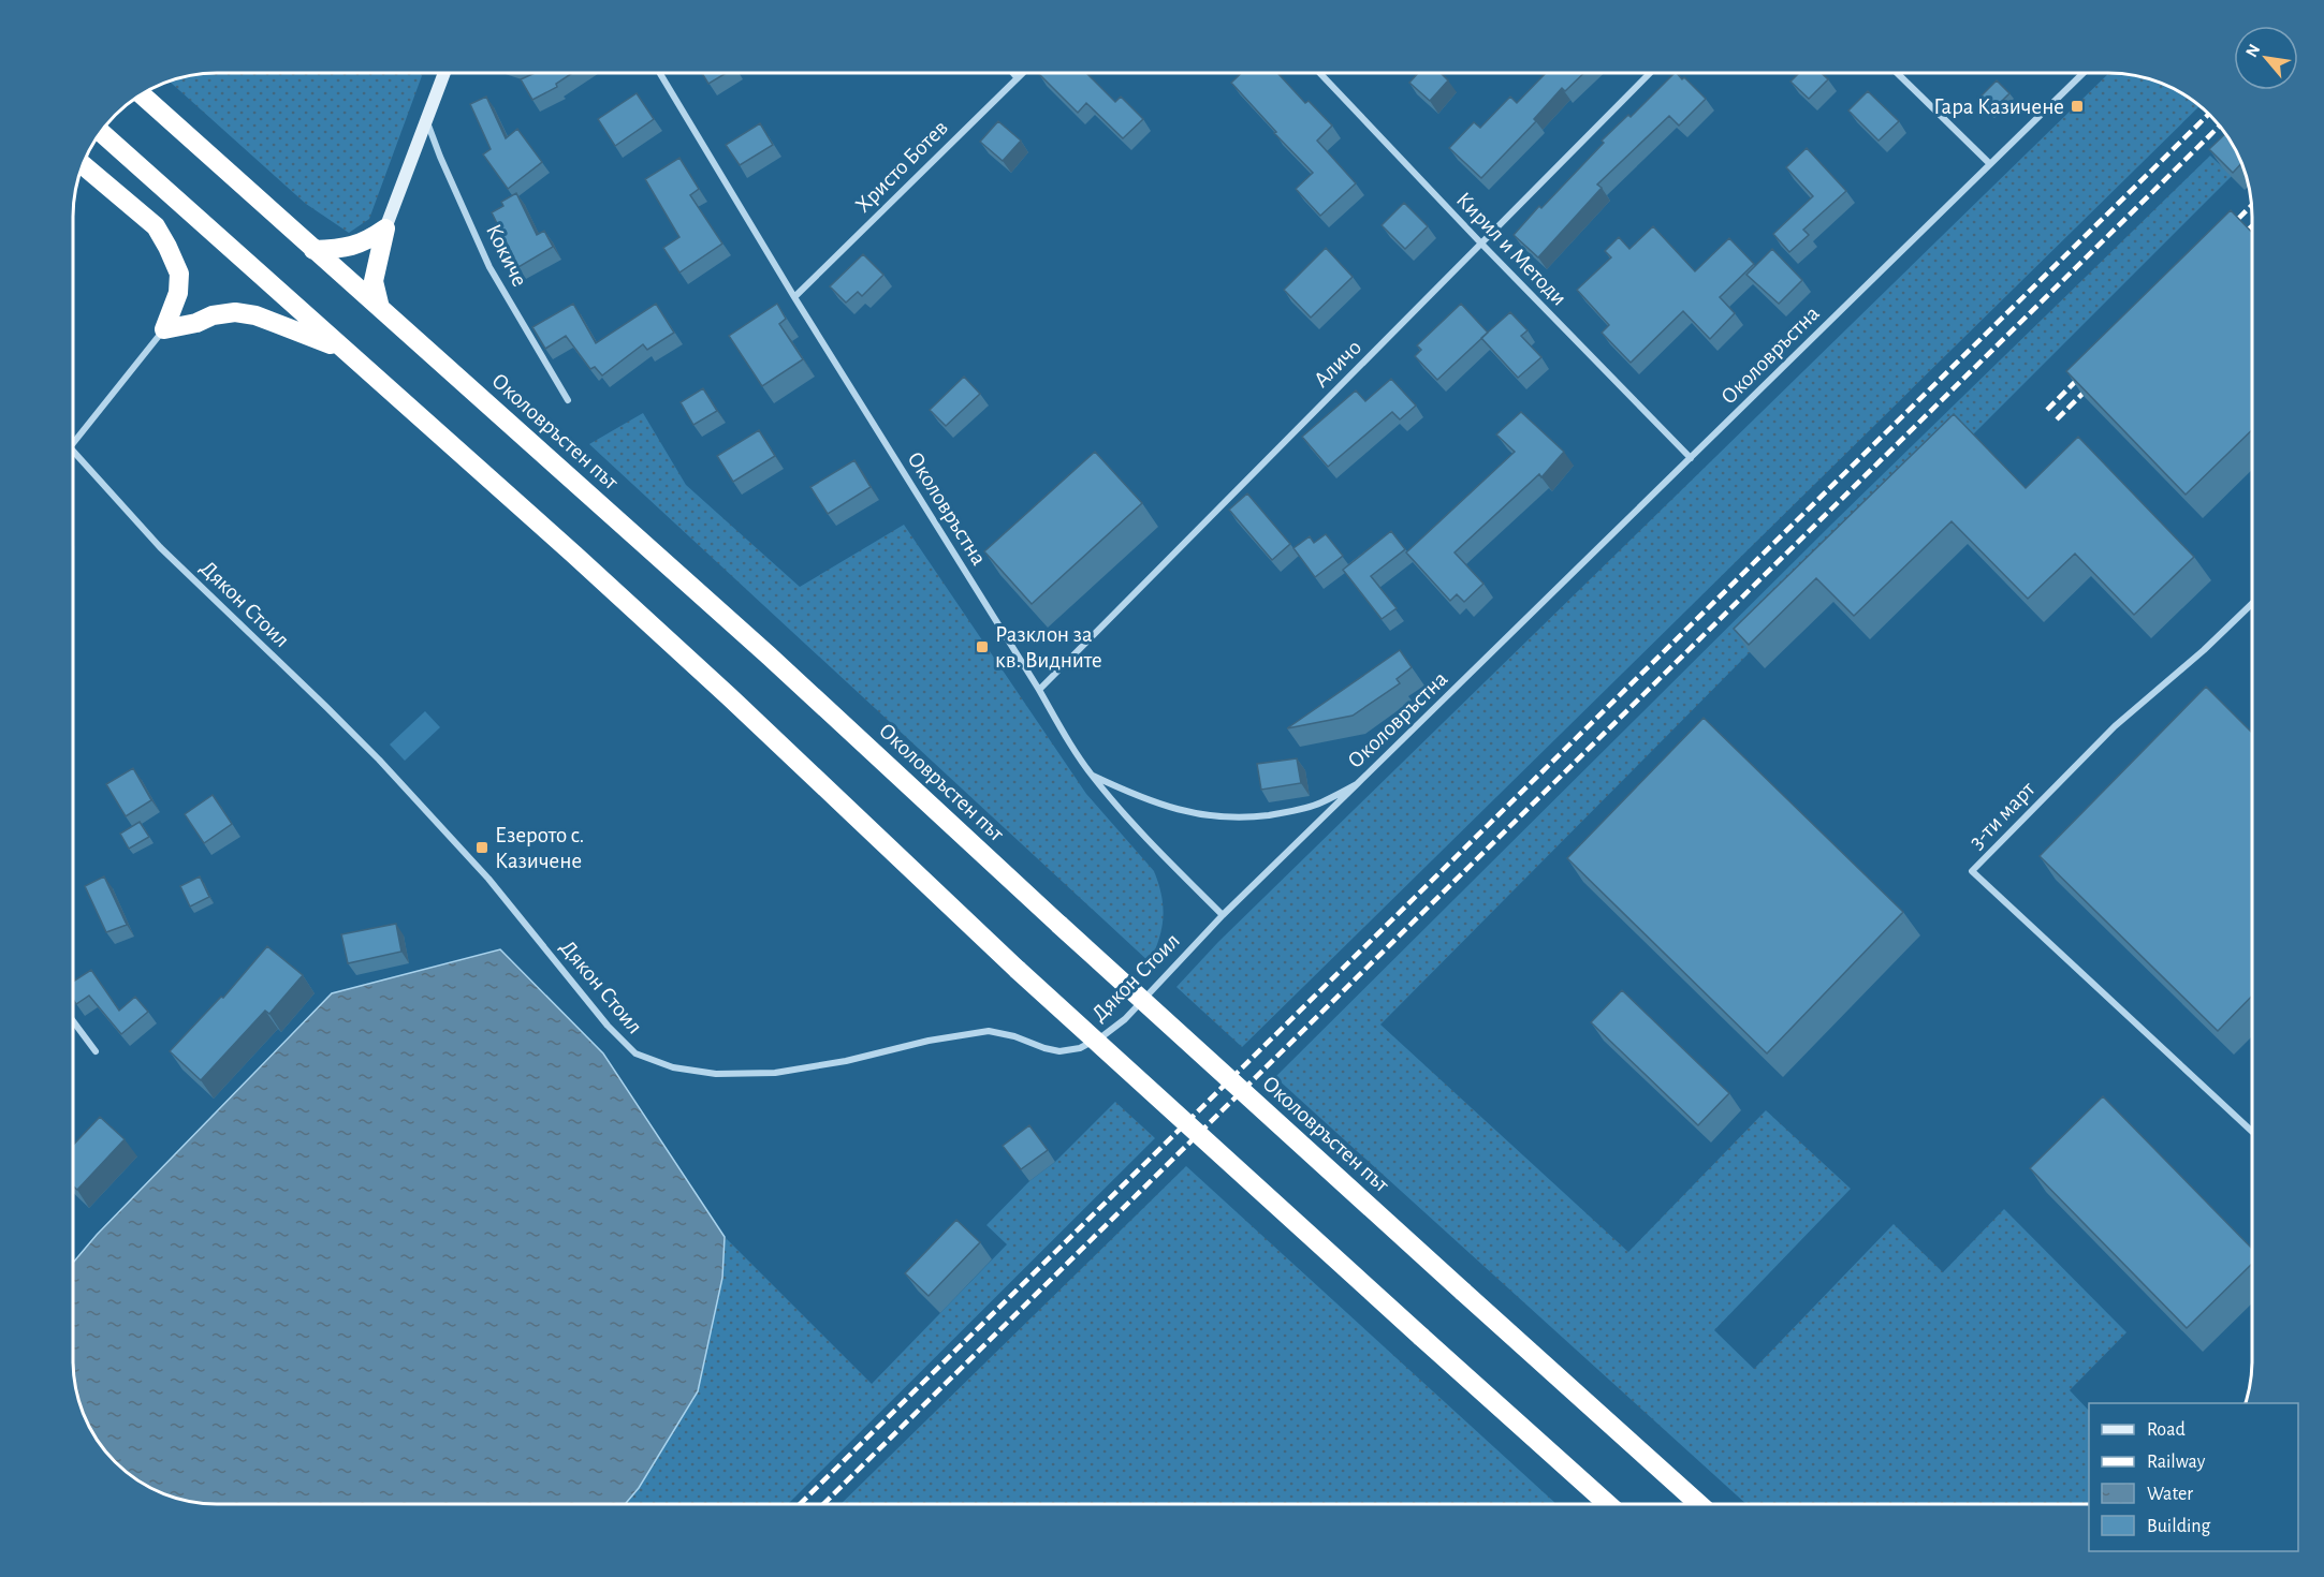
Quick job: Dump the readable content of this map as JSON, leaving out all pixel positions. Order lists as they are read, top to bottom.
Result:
{
  "streets": {
    "highway": ["Околовръстен път"],
    "street": [
      "Христо Ботев",
      "Кирил и Методи",
      "Кокиче",
      "Околовръстна",
      "Аличо",
      "Дякон Стоил",
      "3-ти март"
    ]
  },
  "crossings": [
    ["Христо Ботев", "Околовръстна"],
    ["Кирил и Методи", "Околовръстна"],
    ["Кирил и Методи", "Аличо"],
    ["Околовръстна", "Аличо"],
    ["Околовръстна", "Дякон Стоил"]
  ],
  "places": {
    "transit": ["Гара Казичене", "Разклон за кв. Видните", "Езерото с. Казичене"]
  },
  "legend": [
    "Road",
    "Railway",
    "Water",
    "Building"
  ],
  "north": "top left"
}
